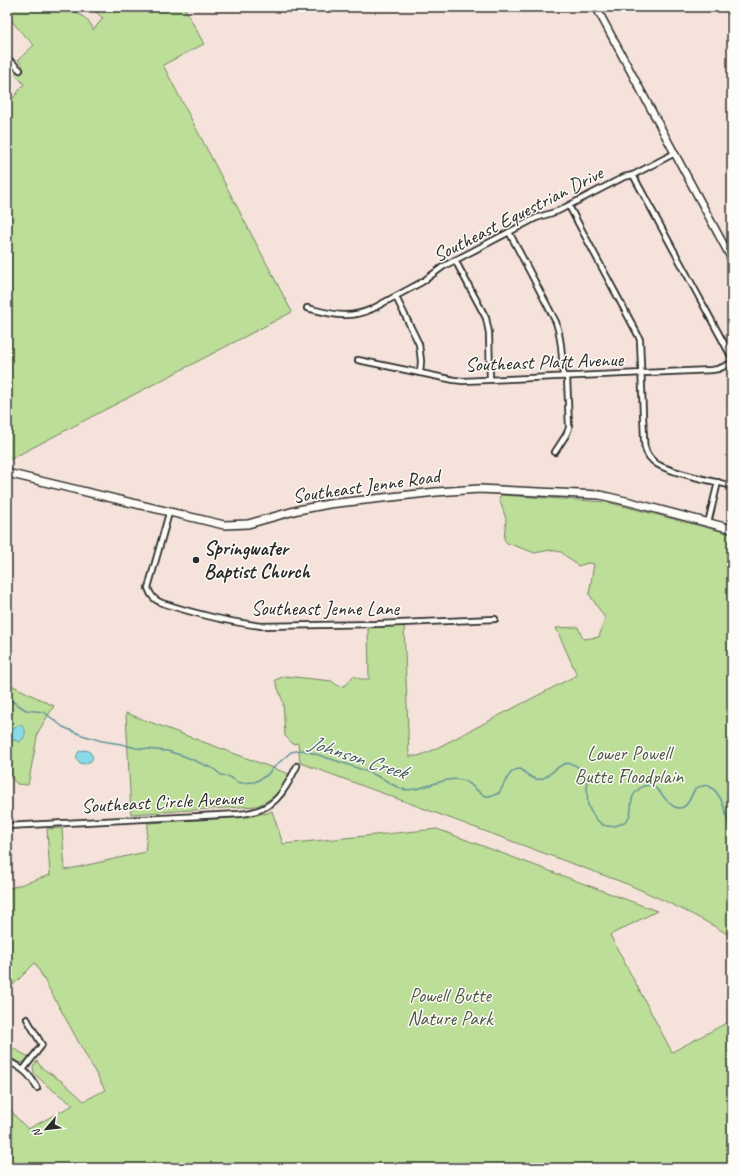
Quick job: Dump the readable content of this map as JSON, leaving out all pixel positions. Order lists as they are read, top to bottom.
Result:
{
  "streets": {
    "main road": ["Southeast Jenne Road"],
    "street": [
      "Southeast Equestrian Drive",
      "Southeast Platt Avenue",
      "Southeast Jenne Lane",
      "Southeast Circle Avenue"
    ]
  },
  "crossings": [
    ["Southeast Jenne Road", "Southeast Jenne Lane"]
  ],
  "water": ["Johnson Creek"],
  "parks": ["Lower Powell Butte Floodplain", "Powell Butte Nature Park"],
  "places": ["Springwater Baptist Church"],
  "north": "bottom left"
}
